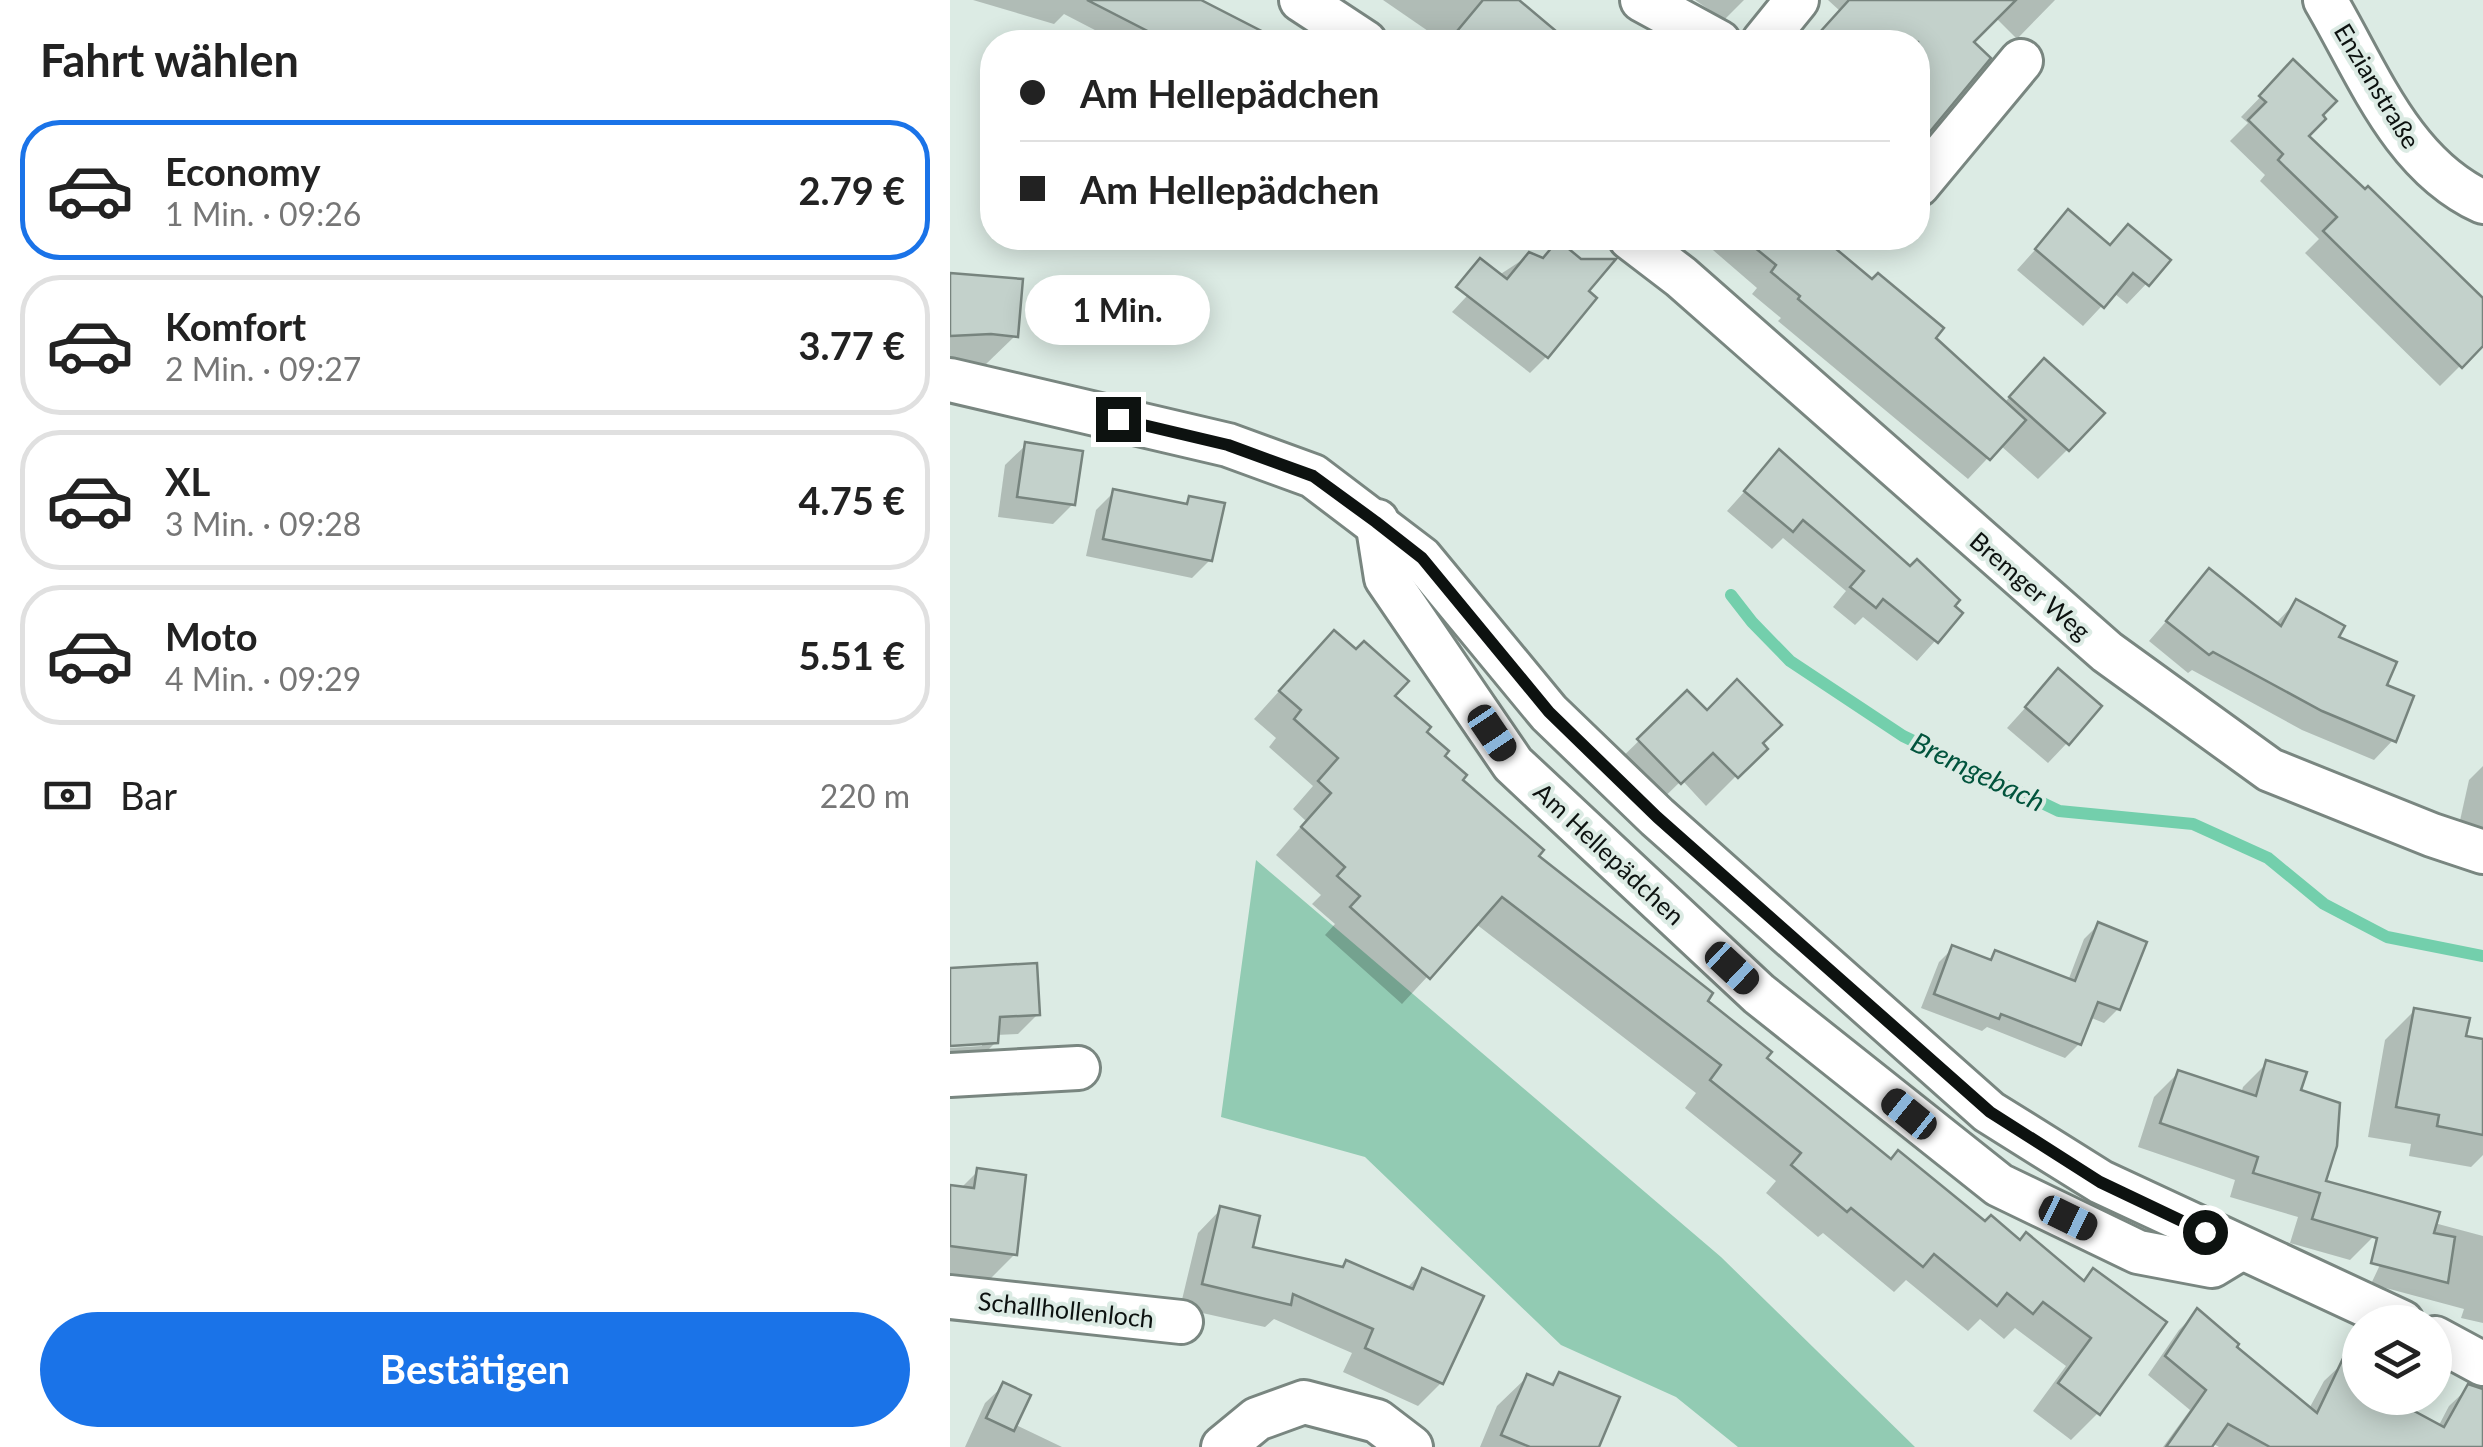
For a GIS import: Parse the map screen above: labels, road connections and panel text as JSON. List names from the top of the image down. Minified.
{"streets":{"street":["Enzianstraße","Bremger Weg","Am Hellepädchen","Schallhollenloch"]},"water":["Bremgebach"],"page":{"heading":"Fahrt wählen","banner":["Am Hellepädchen","Am Hellepädchen"],"list":[{"name":"Economy","note":"1 Min. · 09:26","value":"2.79 €"},{"name":"Komfort","note":"2 Min. · 09:27","value":"3.77 €"},{"name":"XL","note":"3 Min. · 09:28","value":"4.75 €"},{"name":"Moto","note":"4 Min. · 09:29","value":"5.51 €"}],"bubble":"1 Min.","pay":["Bar","220 m"],"buttons":"Bestätigen"}}
